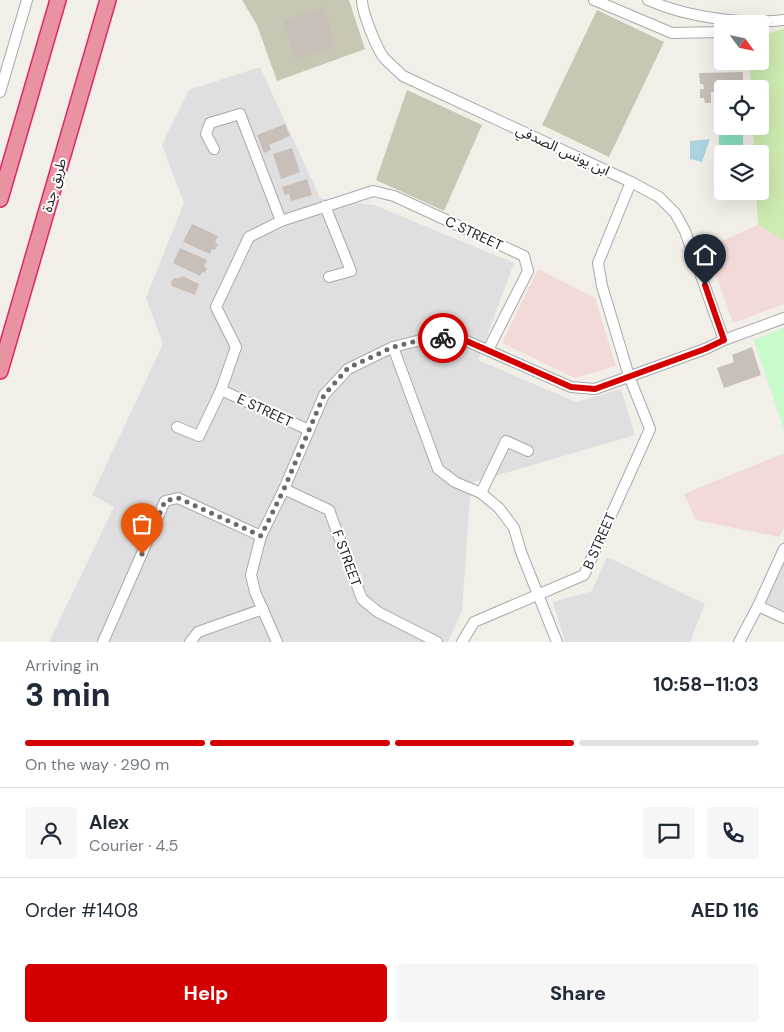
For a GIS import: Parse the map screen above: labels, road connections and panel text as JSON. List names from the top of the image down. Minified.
{"streets":{"highway":["طريق جدة"],"street":["ابن يونس الصدفي","C STREET","E STREET","B STREET","F STREET"]},"crossings":[["ابن يونس الصدفي","B STREET"],["C STREET","E STREET"]],"north":"bottom right","page":{"heading":["3 min","Arriving in","10:58–11:03"],"panel":["Alex","Courier · 4.5","Order #1408","AED 116"],"bar":"On the way · 290 m","buttons":["Help","Share"]}}
